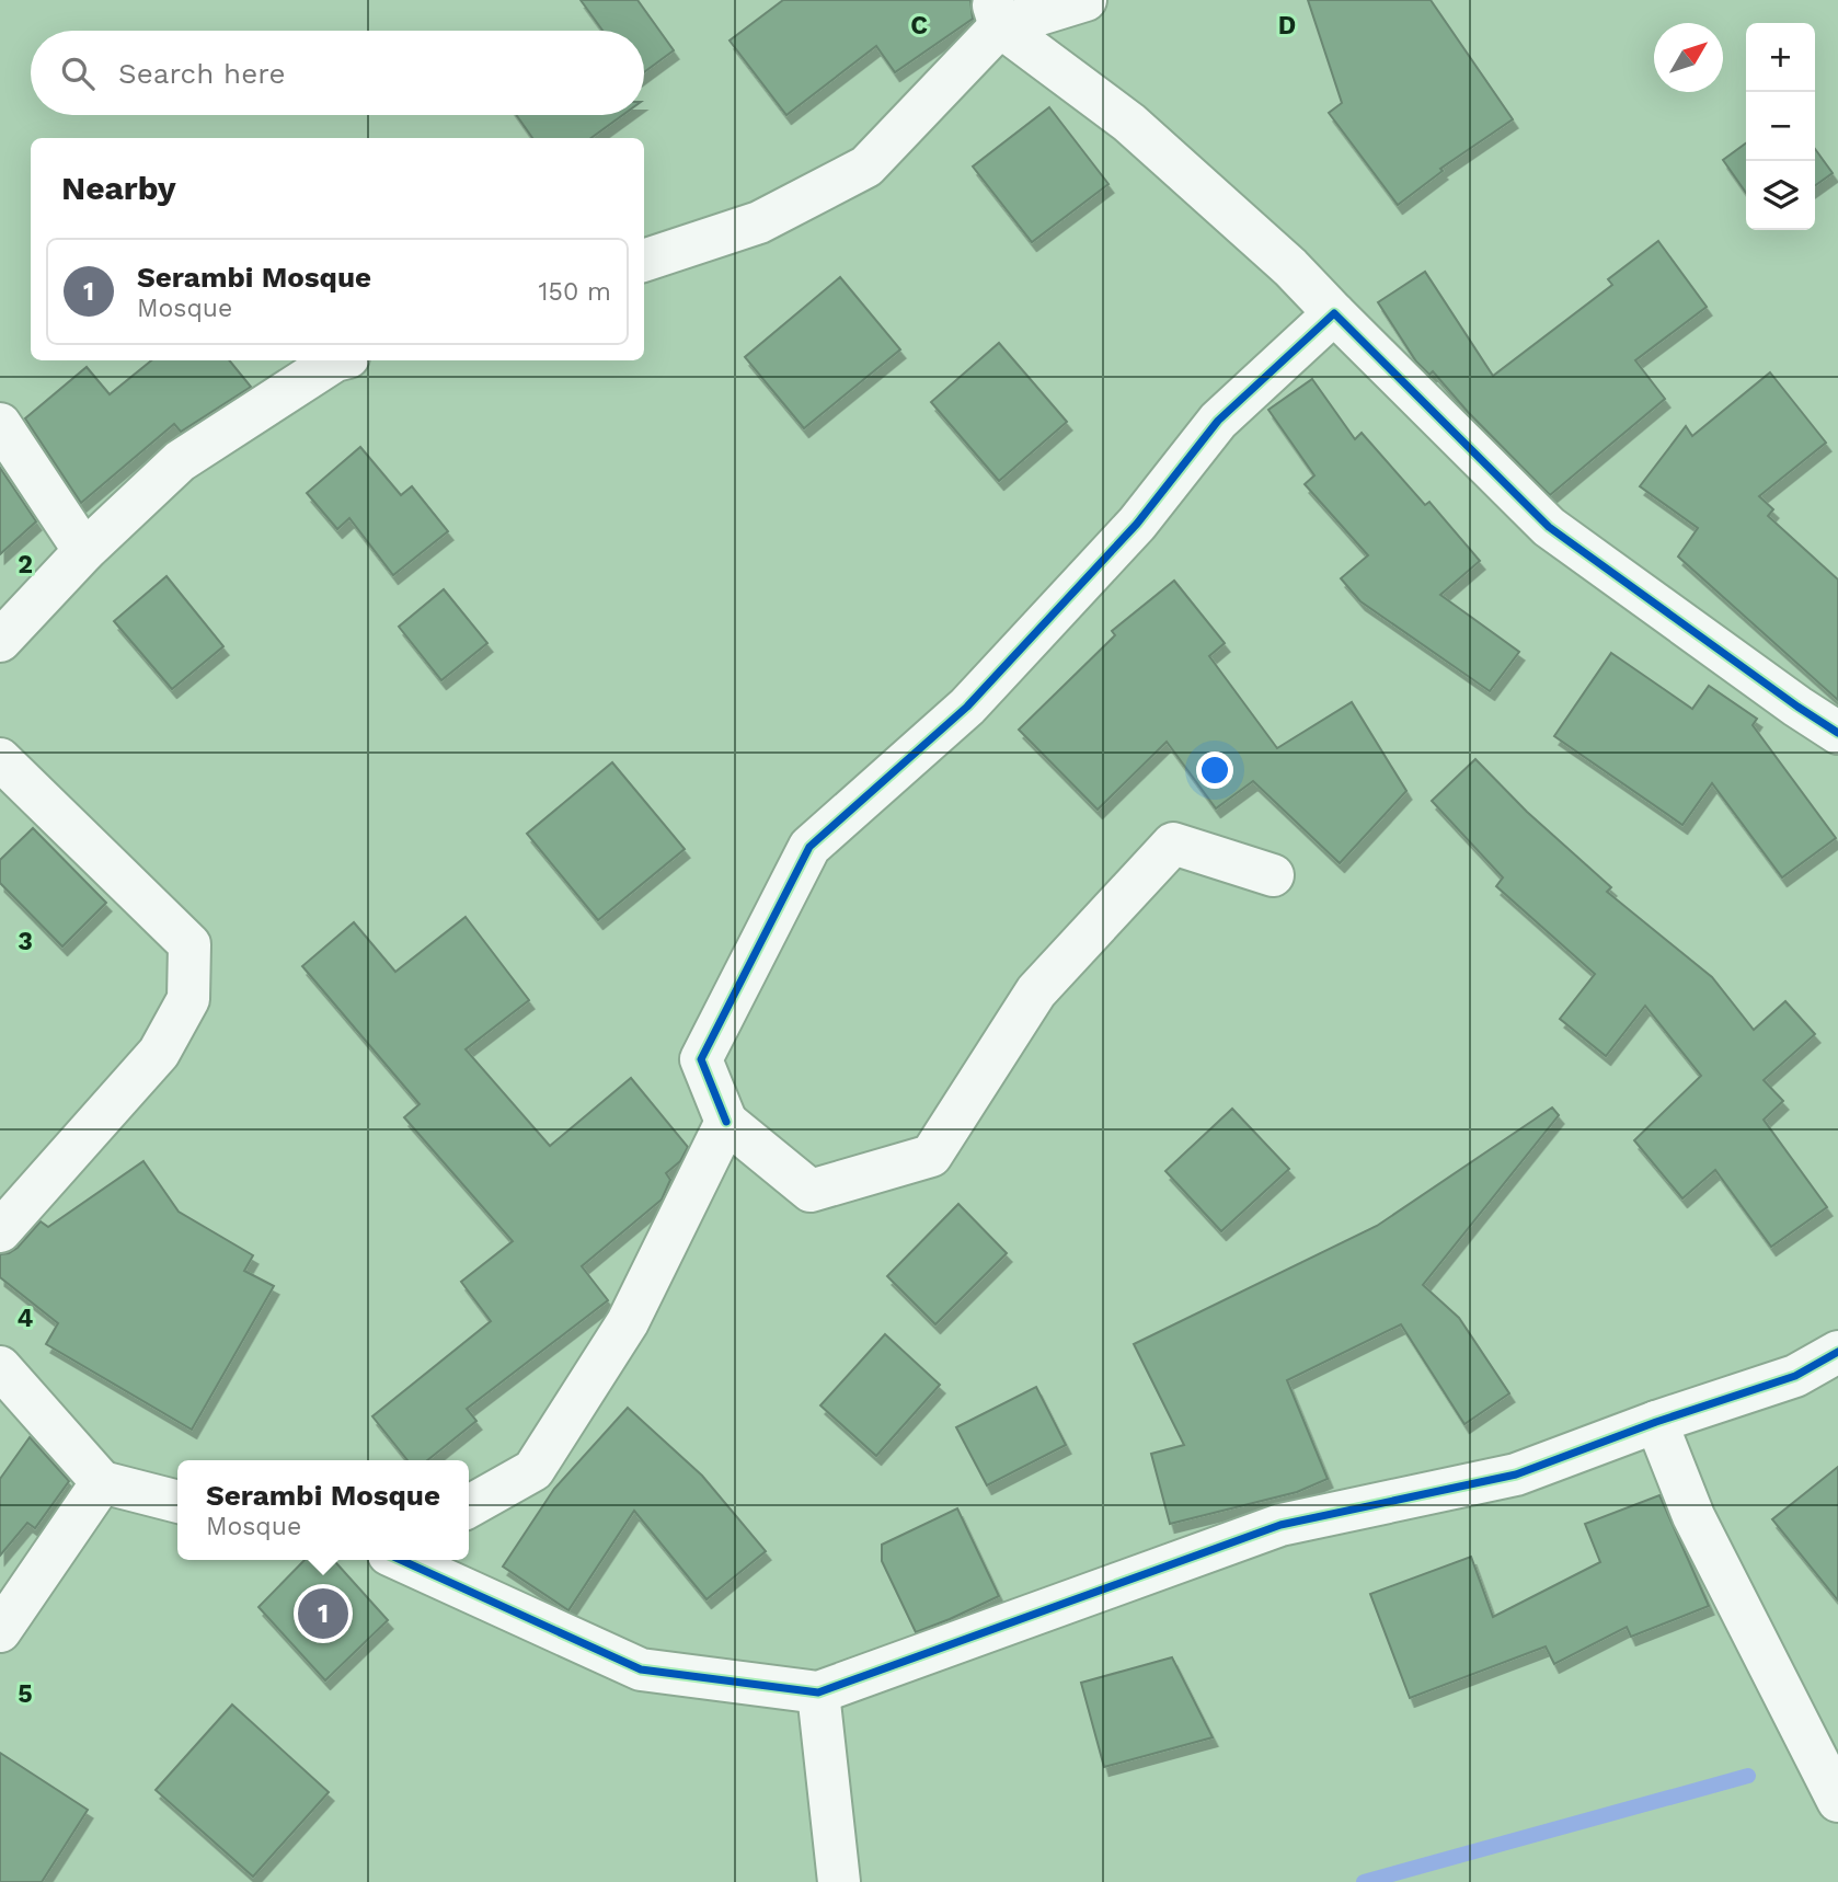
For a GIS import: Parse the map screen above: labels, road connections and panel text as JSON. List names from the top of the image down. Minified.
{"north":"top right","page":{"map_buttons":["+","−"],"search":"Search here","heading":"Nearby","list":[{"mark":"1","name":"Serambi Mosque","note":"Mosque","value":"150 m"}],"popup":["Serambi Mosque","Mosque"],"pins":"1"},"grid":{"columns":["C","D"],"rows":["2","3","4","5"]}}
